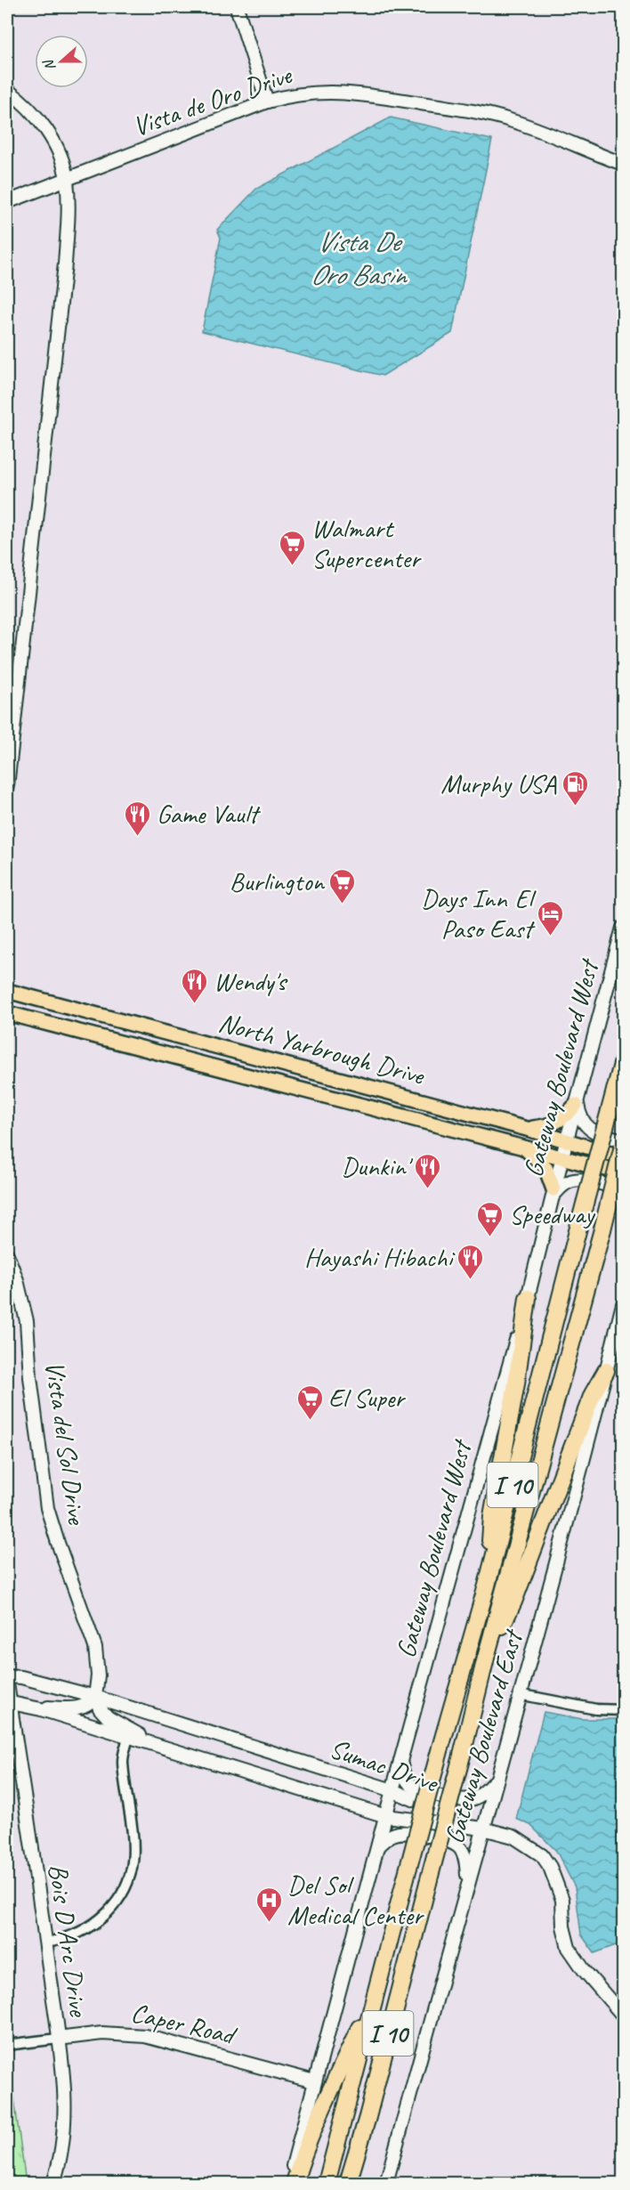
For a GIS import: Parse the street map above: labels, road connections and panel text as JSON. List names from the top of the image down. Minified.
{"streets":{"highway":["I 10"],"main road":["Vista de Oro Drive","North Yarbrough Drive","Gateway Boulevard West","Vista del Sol Drive","Gateway Boulevard East","Sumac Drive","Bois D Arc Drive","Caper Road"]},"crossings":[["North Yarbrough Drive","Gateway Boulevard West"],["Gateway Boulevard West","Sumac Drive"],["Gateway Boulevard West","Caper Road"],["Vista del Sol Drive","Sumac Drive"],["Gateway Boulevard East","Sumac Drive"],["Sumac Drive","Bois D Arc Drive"],["Bois D Arc Drive","Caper Road"]],"water":["Vista De Oro Basin"],"places":{"supermarket":["Walmart Supercenter","Burlington","Speedway","El Super"],"fuel station":["Murphy USA"],"restaurant":["Game Vault","Wendy's","Dunkin'","Hayashi Hibachi"],"hotel":["Days Inn El Paso East"],"hospital":["Del Sol Medical Center"]},"north":"left"}
